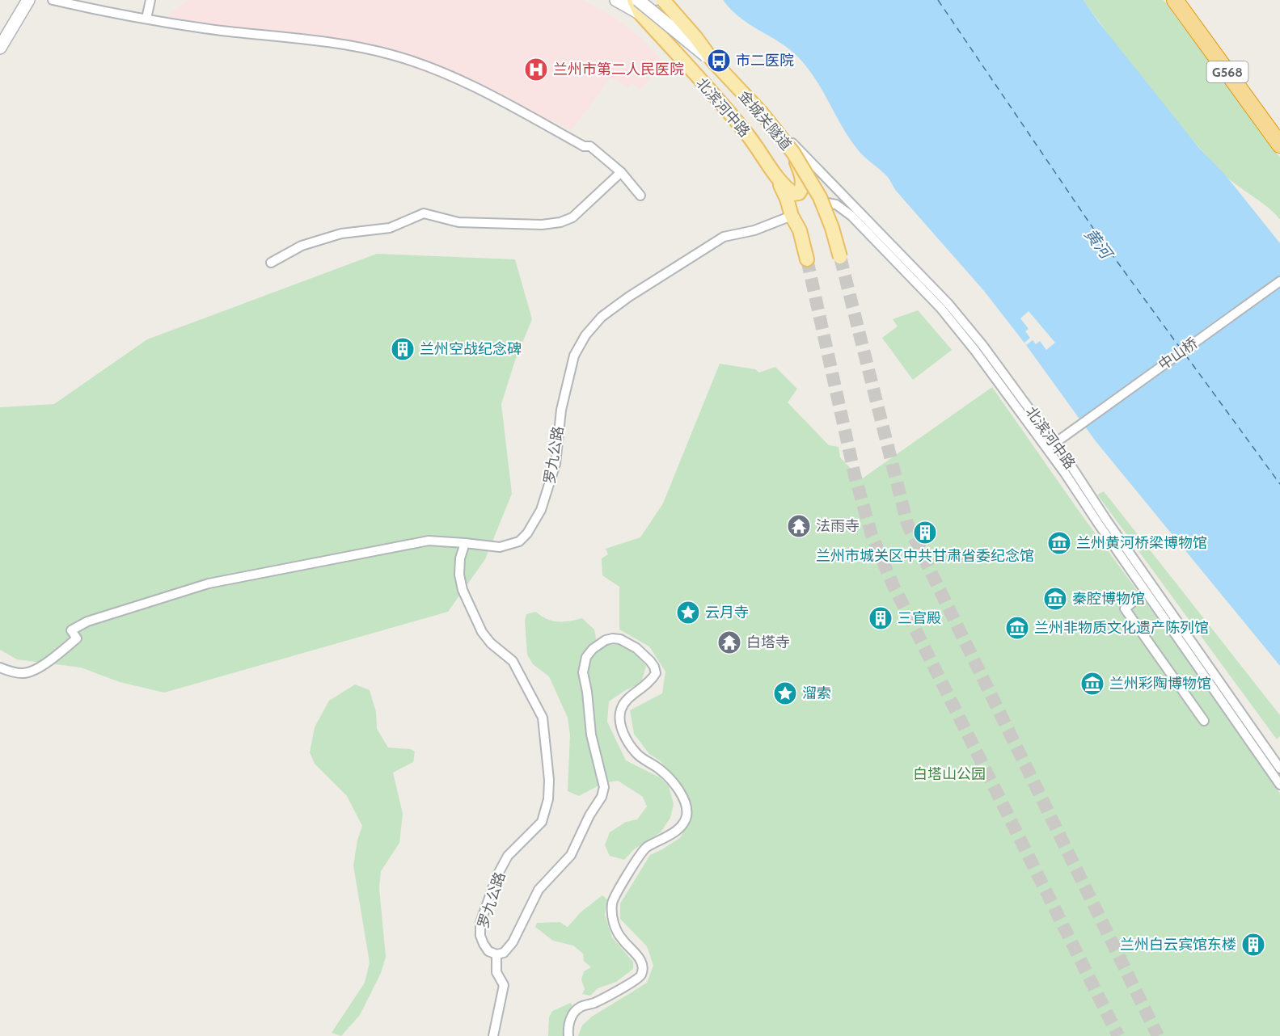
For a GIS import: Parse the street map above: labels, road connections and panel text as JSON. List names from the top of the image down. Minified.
{"streets":{"highway":["G568"],"main road":["北滨河中路","金城关隧道"],"street":["中山桥","罗九公路"]},"crossings":[["北滨河中路","金城关隧道"],["北滨河中路","中山桥"],["金城关隧道","罗九公路"]],"water":["黄河"],"parks":["白塔山公园"],"places":{"bus stop":["市二医院"],"hospital":["兰州市第二人民医院"],"building":["兰州空战纪念碑","兰州市城关区中共甘肃省委纪念馆","三官殿","兰州白云宾馆东楼"],"temple":["法雨寺","白塔寺"],"museum":["兰州黄河桥梁博物馆","秦腔博物馆","兰州非物质文化遗产陈列馆","兰州彩陶博物馆"],"place":["云月寺","溜索"]}}
